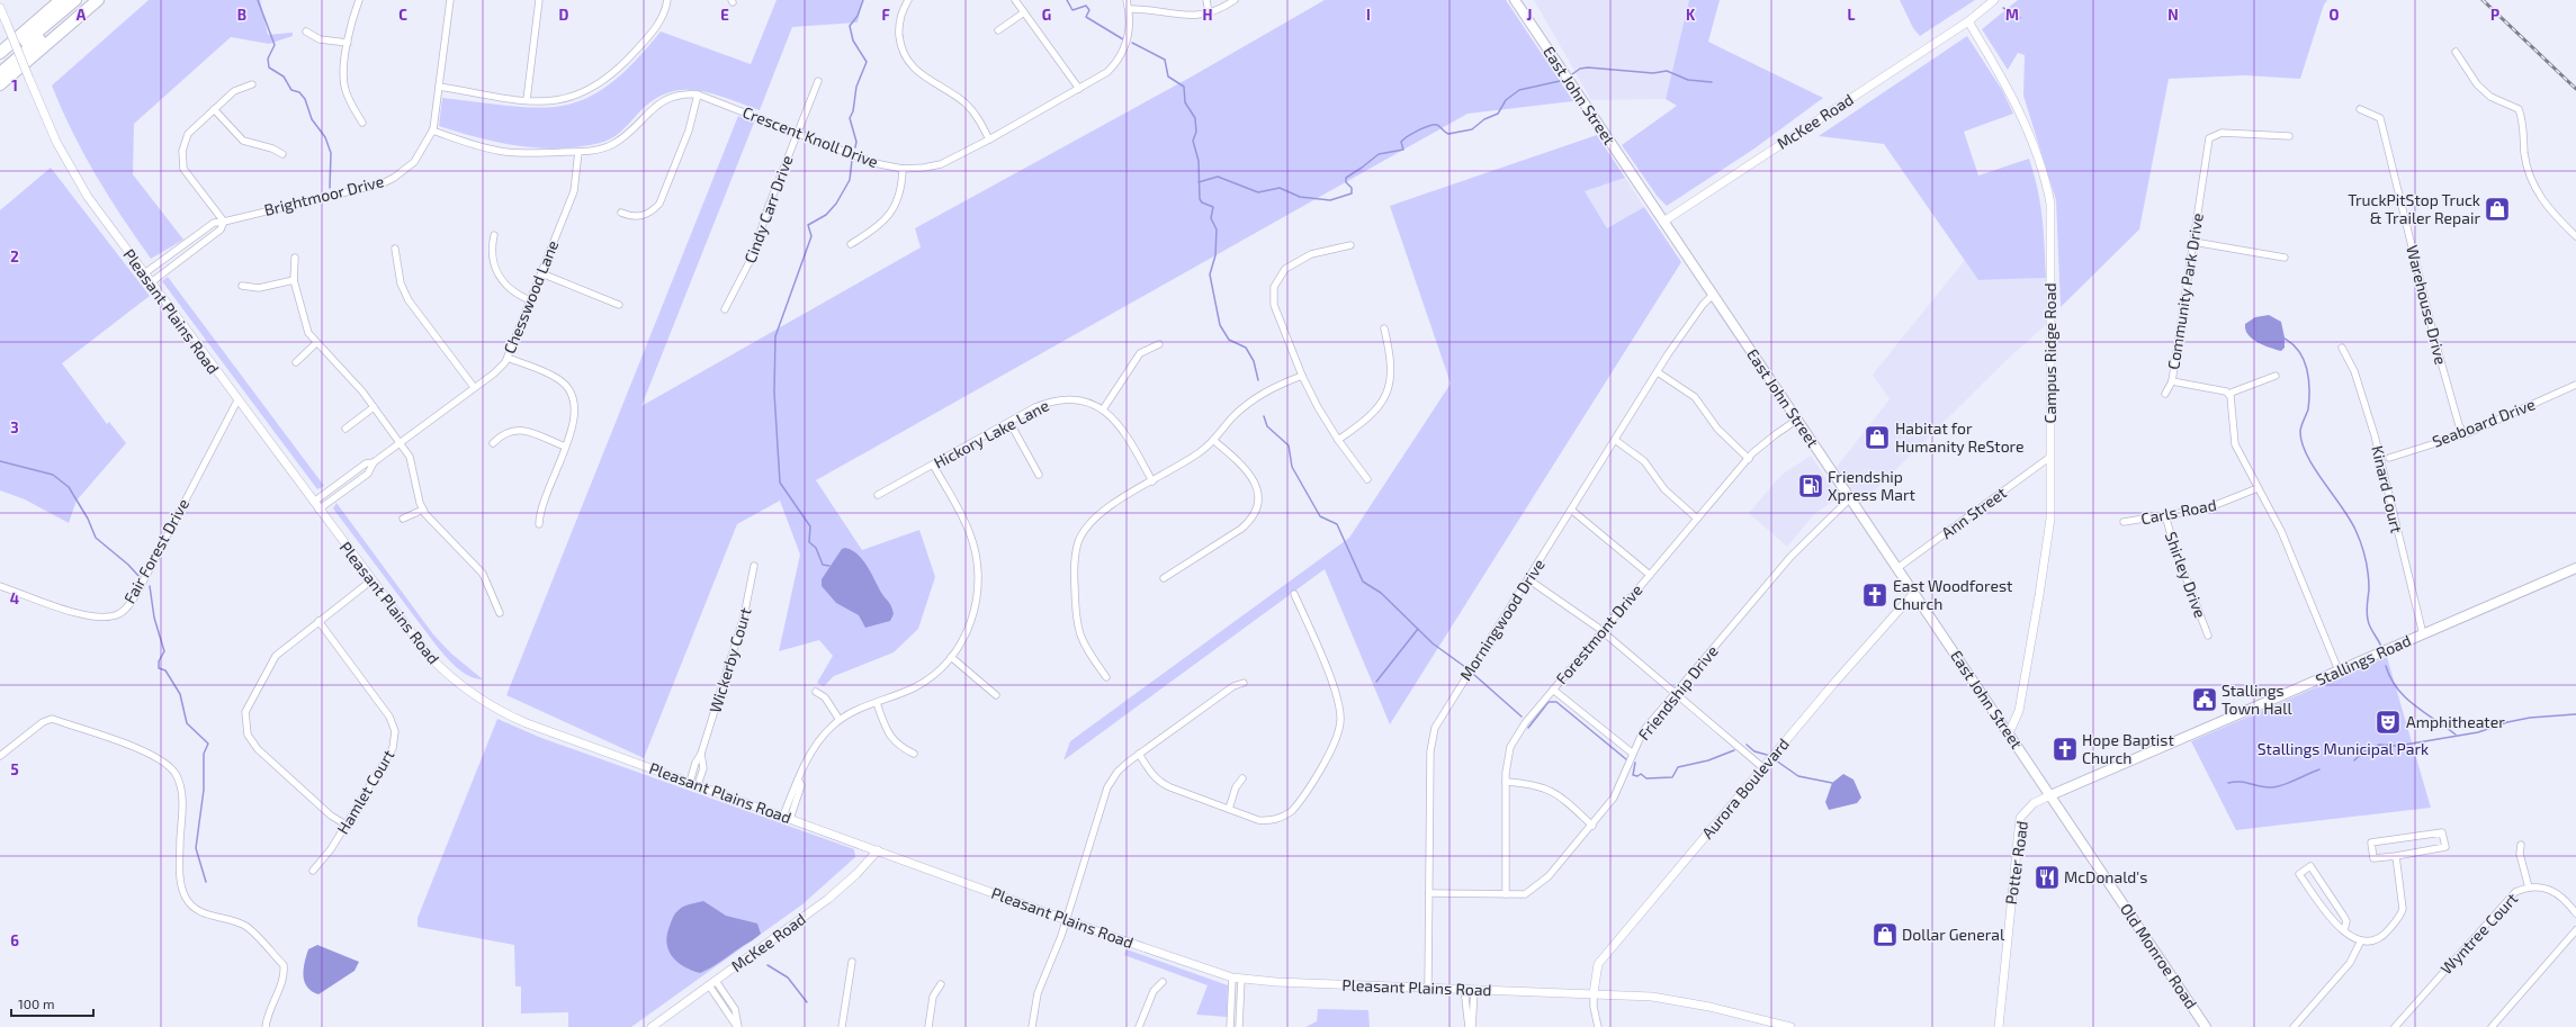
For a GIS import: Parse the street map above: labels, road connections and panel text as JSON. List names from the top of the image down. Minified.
{"streets":{"main road":["East John Street","Stallings Road","Old Monroe Road"],"street":["McKee Road","Crescent Knoll Drive","Brightmoor Drive","Cindy Carr Drive","Community Park Drive","Chesswood Lane","Warehouse Drive","Pleasant Plains Road","Campus Ridge Road","Seaboard Drive","Hickory Lake Lane","Kinard Court","Carls Road","Ann Street","Fair Forest Drive","Shirley Drive","Morningwood Drive","Forestmont Drive","Wickerby Court","Friendship Drive","Aurora Boulevard","Hamlet Court","Potter Road","Wyntree Court"]},"crossings":[["East John Street","McKee Road"],["East John Street","Campus Ridge Road"],["East John Street","Ann Street"],["East John Street","Morningwood Drive"],["East John Street","Forestmont Drive"],["East John Street","Stallings Road"],["East John Street","Friendship Drive"],["East John Street","Aurora Boulevard"],["East John Street","Potter Road"],["East John Street","Old Monroe Road"],["McKee Road","Pleasant Plains Road"],["McKee Road","Campus Ridge Road"],["Crescent Knoll Drive","Brightmoor Drive"],["Crescent Knoll Drive","Cindy Carr Drive"],["Crescent Knoll Drive","Chesswood Lane"],["Brightmoor Drive","Pleasant Plains Road"],["Chesswood Lane","Pleasant Plains Road"],["Warehouse Drive","Seaboard Drive"],["Pleasant Plains Road","Fair Forest Drive"],["Pleasant Plains Road","Morningwood Drive"],["Pleasant Plains Road","Wickerby Court"],["Pleasant Plains Road","Aurora Boulevard"],["Campus Ridge Road","Ann Street"],["Kinard Court","Stallings Road"],["Carls Road","Shirley Drive"],["Morningwood Drive","Friendship Drive"],["Forestmont Drive","Friendship Drive"],["Stallings Road","Potter Road"],["Stallings Road","Old Monroe Road"],["Potter Road","Old Monroe Road"]],"parks":["Stallings Municipal Park"],"places":{"shop":["TruckPitStop Truck & Trailer Repair","Habitat for Humanity ReStore","Dollar General"],"fuel station":["Friendship Xpress Mart"],"church":["East Woodforest Church","Hope Baptist Church"],"public building":["Stallings Town Hall"],"theatre":["Amphitheater"],"restaurant":["McDonald's"]},"scale_bar":"100 m","grid":{"columns":["A","B","C","D","E","F","G","H","I","J","K","L","M","N","O","P"],"rows":["1","2","3","4","5","6"]}}
